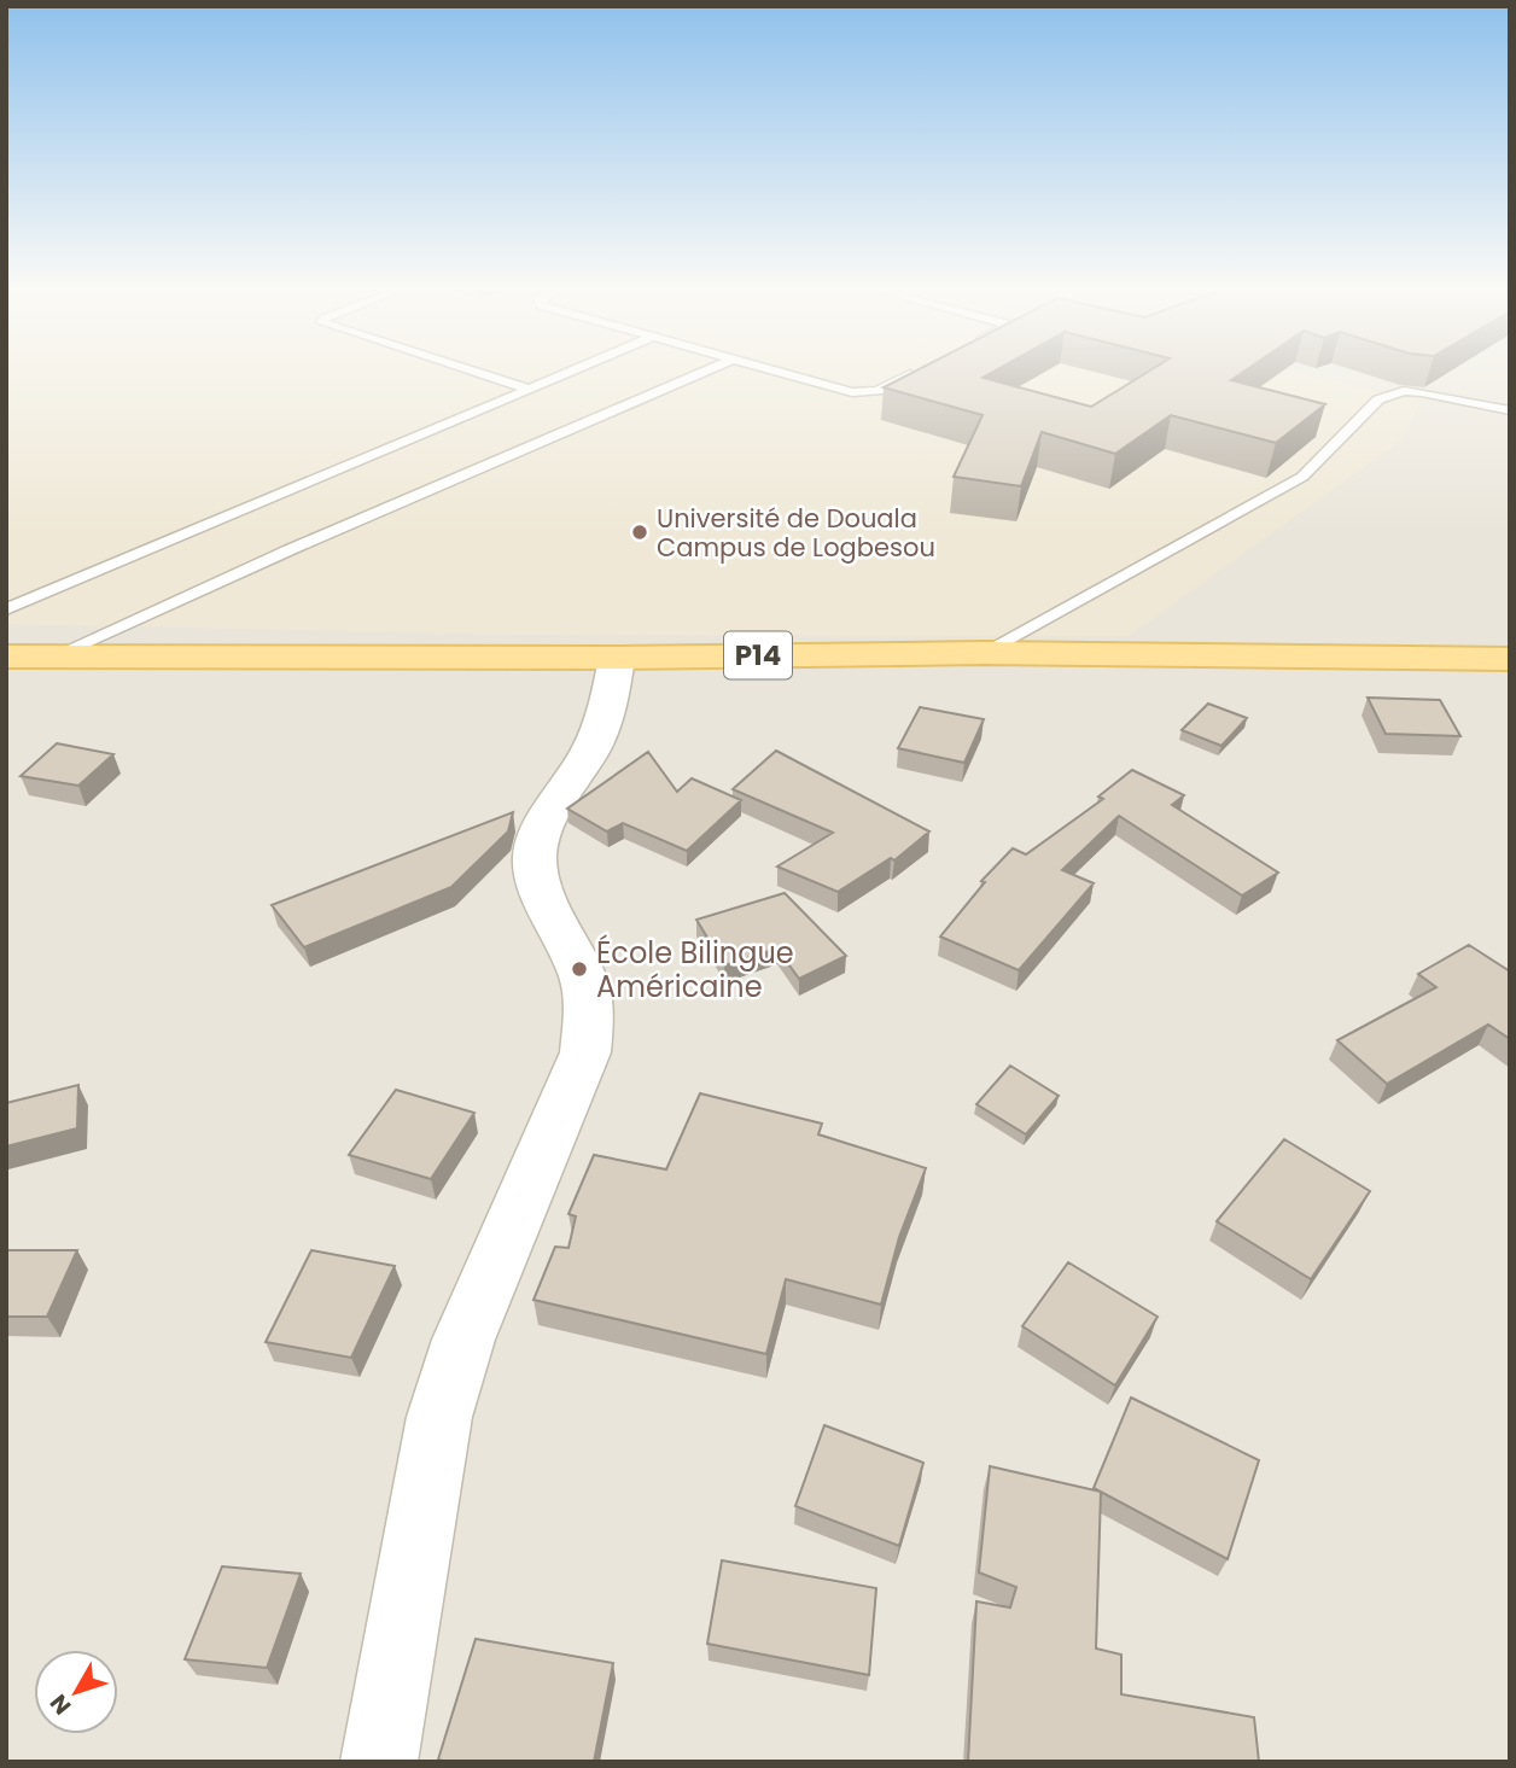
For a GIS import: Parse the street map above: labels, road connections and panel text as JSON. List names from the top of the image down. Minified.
{"streets":{"main road":["P14"]},"places":["Université de Douala Campus de Logbesou","École Bilingue Américaine"],"north":"bottom left"}
